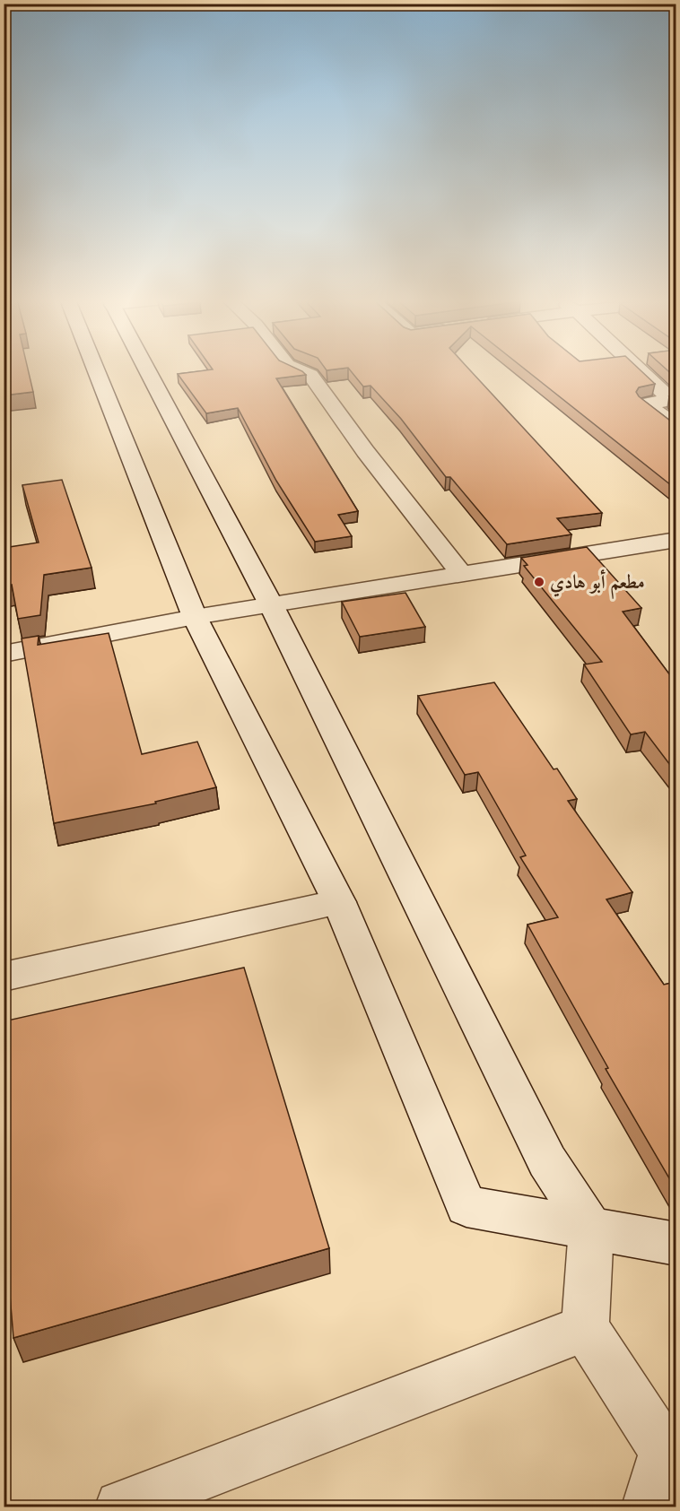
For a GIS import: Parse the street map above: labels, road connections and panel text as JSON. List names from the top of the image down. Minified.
{"places":["مطعم أبو هادي"]}
